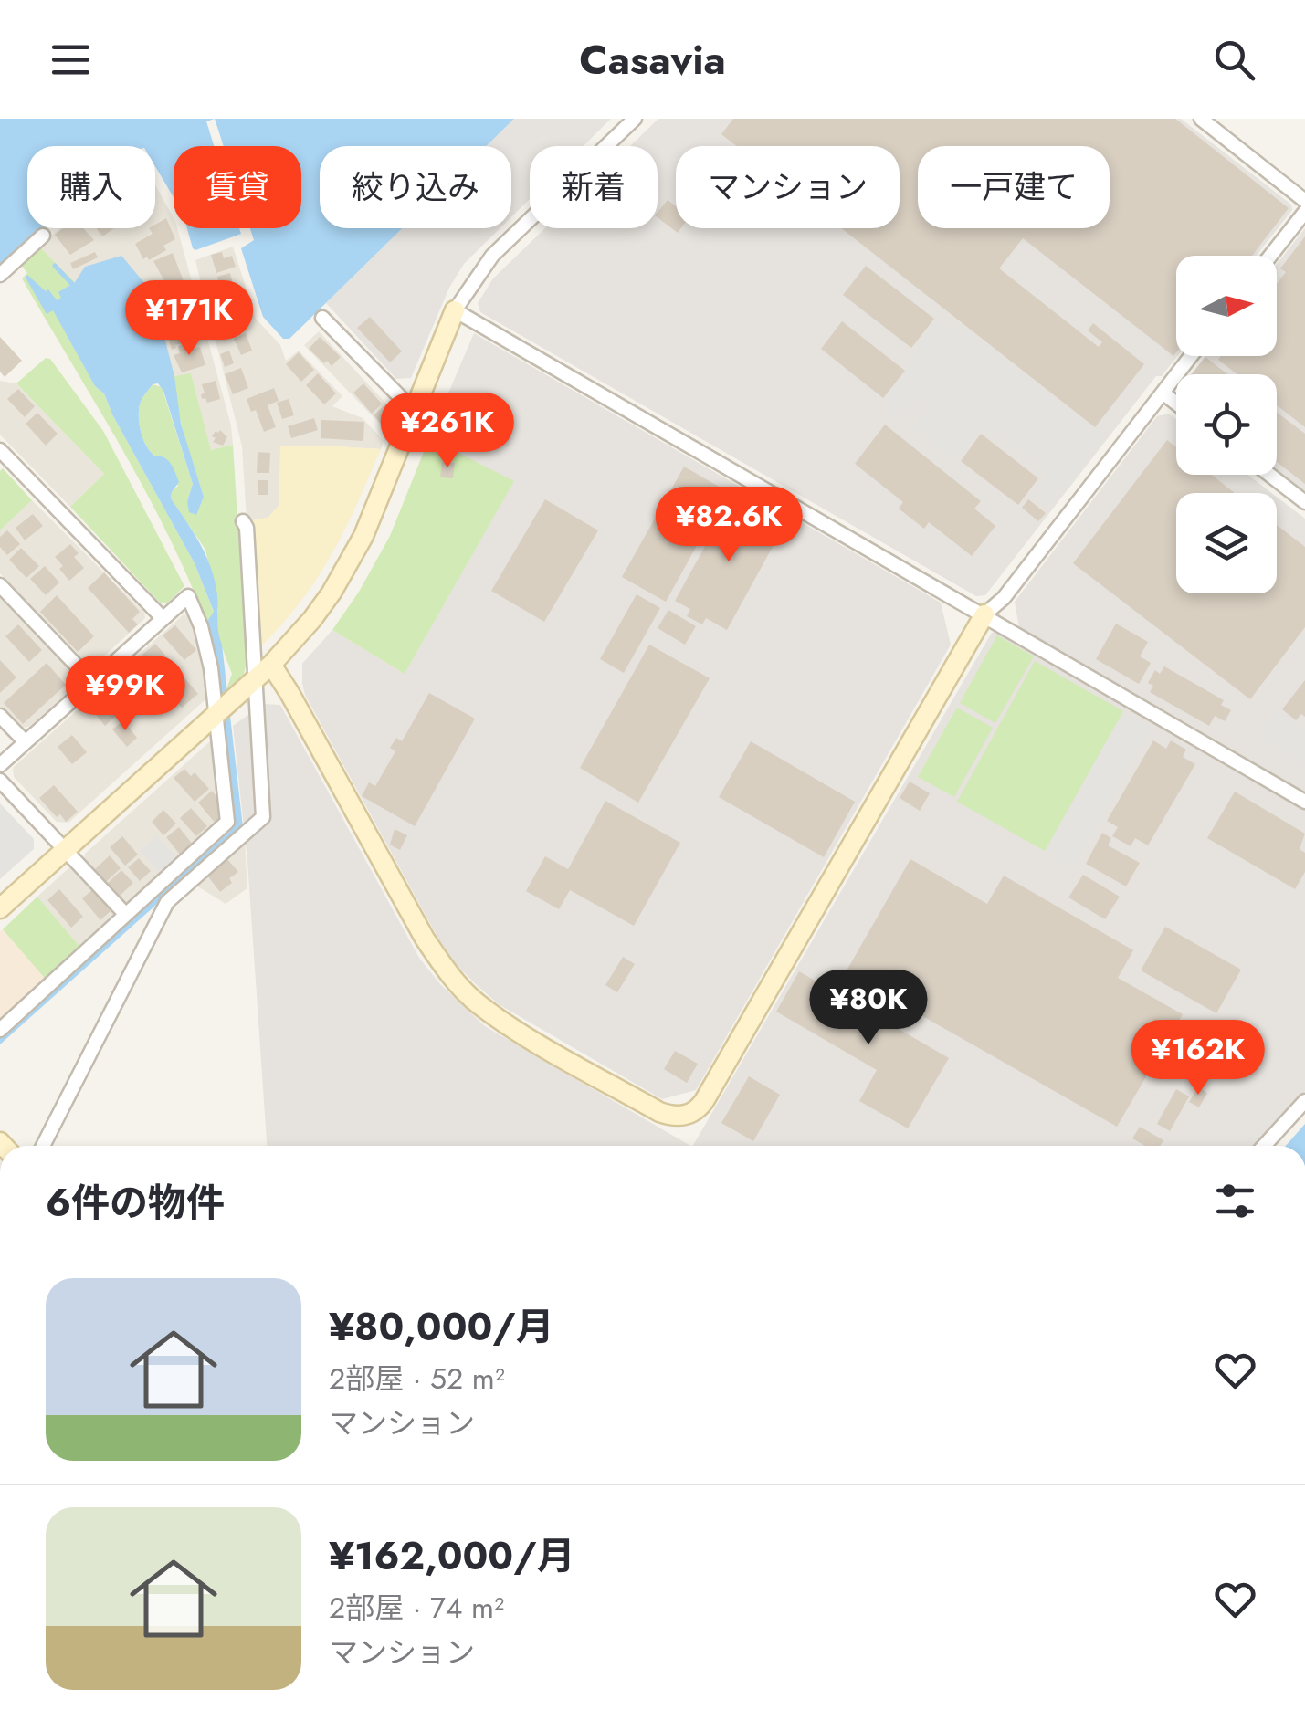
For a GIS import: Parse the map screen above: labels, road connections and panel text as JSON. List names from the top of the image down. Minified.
{"north":"right","page":{"header":"Casavia","chip":["購入","賃貸","絞り込み","新着","マンション","一戸建て"],"price":["¥171K","¥261K","¥82.6K","¥99K","¥80K","¥162K"],"heading":"6件の物件","list":[{"name":"¥80,000/月","note":"2部屋 · 52 m² · マンション"},{"name":"¥162,000/月","note":"2部屋 · 74 m² · マンション"}]}}
